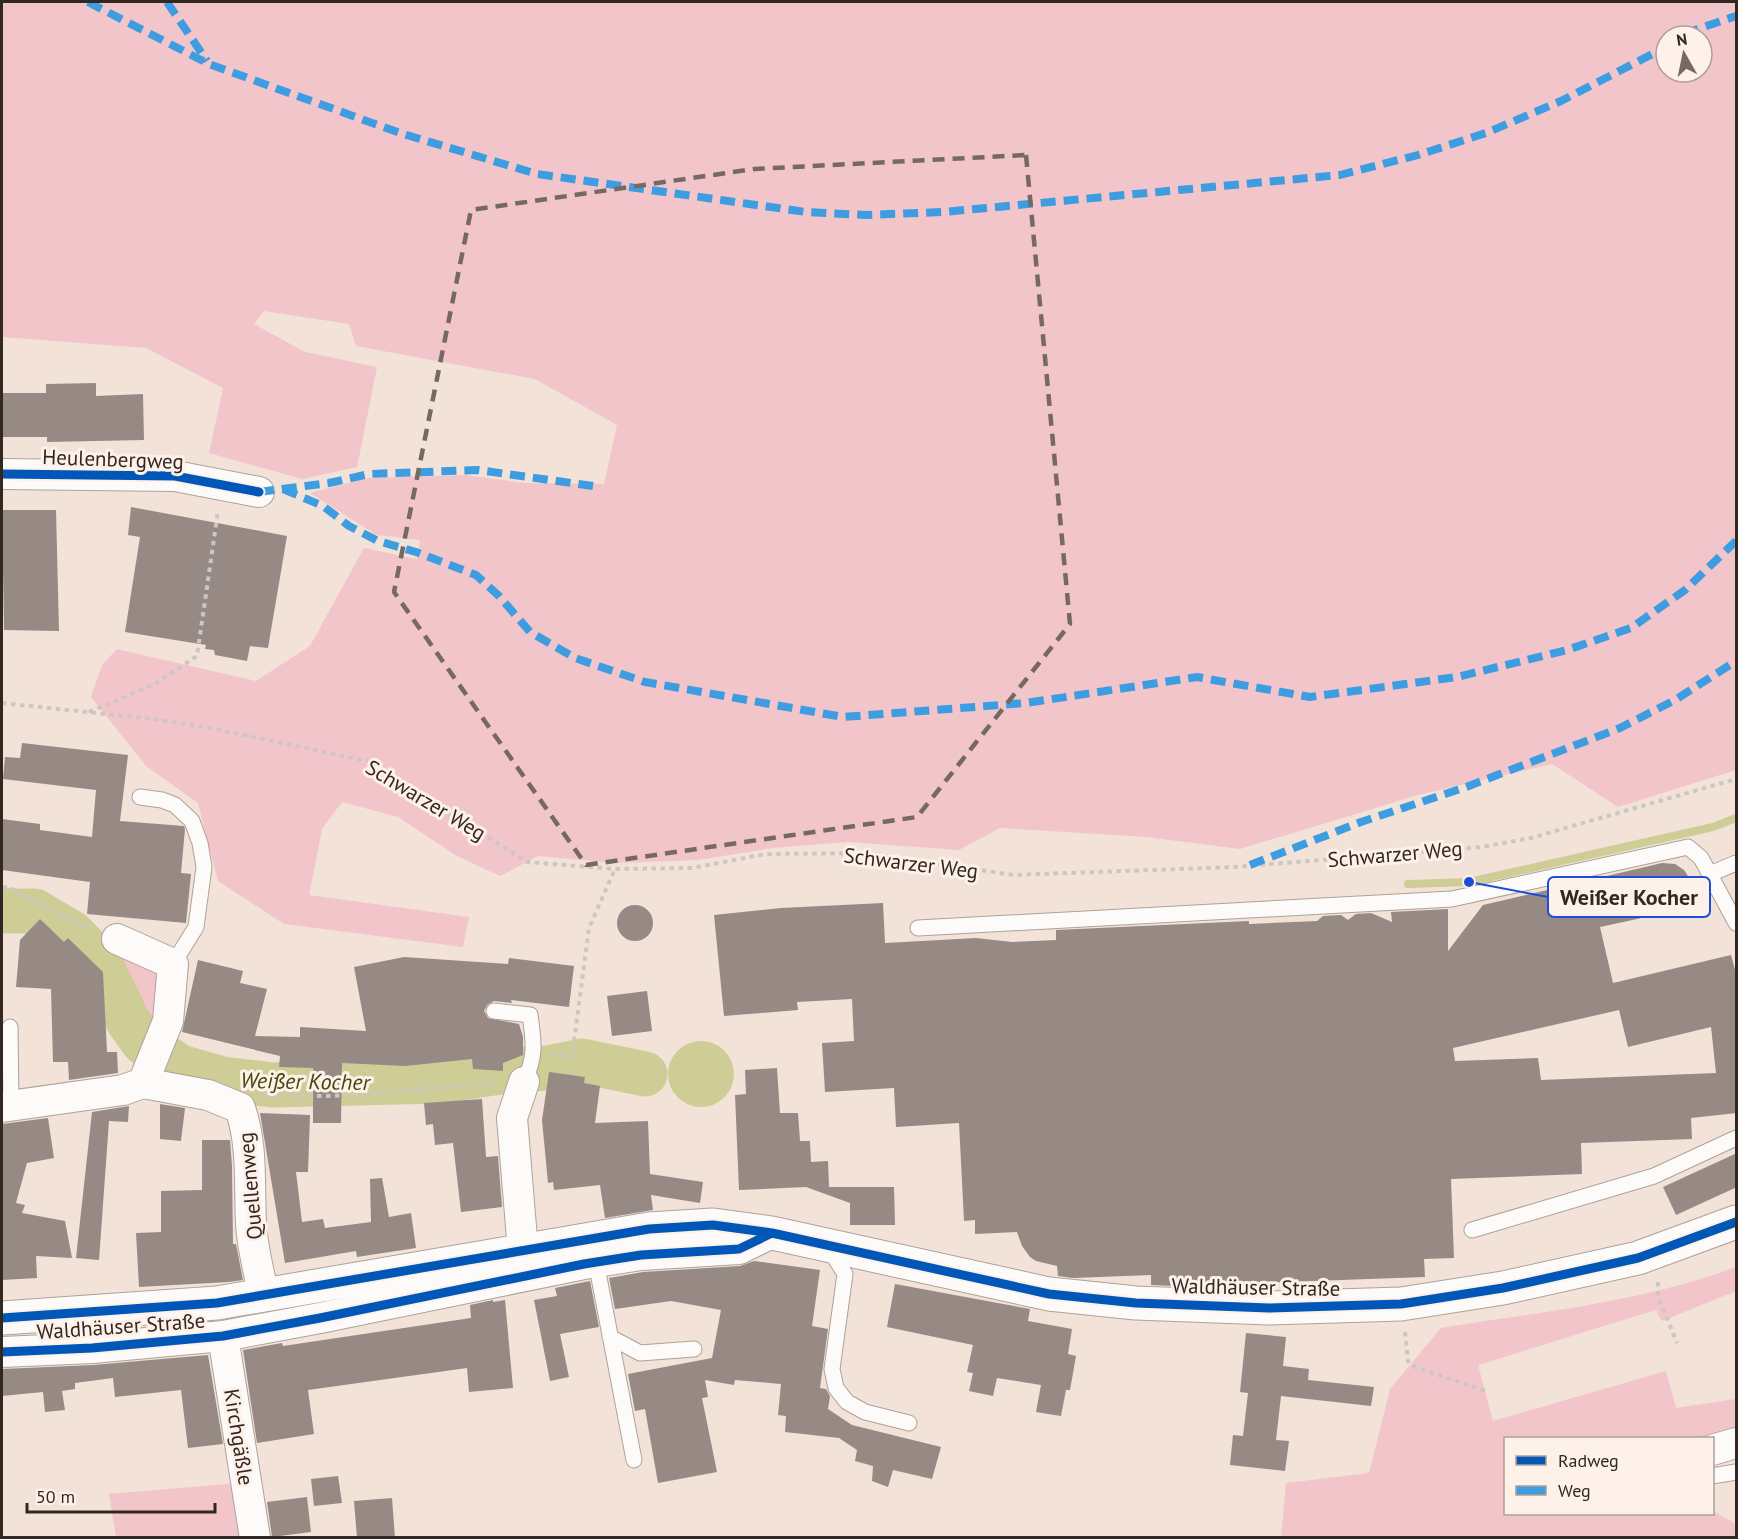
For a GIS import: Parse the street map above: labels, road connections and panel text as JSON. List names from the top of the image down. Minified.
{"streets":{"street":["Heulenbergweg","Quellenweg","Waldhäuser Straße","Kirchgäßle"],"path":["Schwarzer Weg"]},"crossings":[["Quellenweg","Waldhäuser Straße"],["Waldhäuser Straße","Kirchgäßle"]],"water":["Weißer Kocher"],"places":["Weißer Kocher"],"legend":["Radweg","Weg"],"scale_bar":"50 m","north":"top"}
